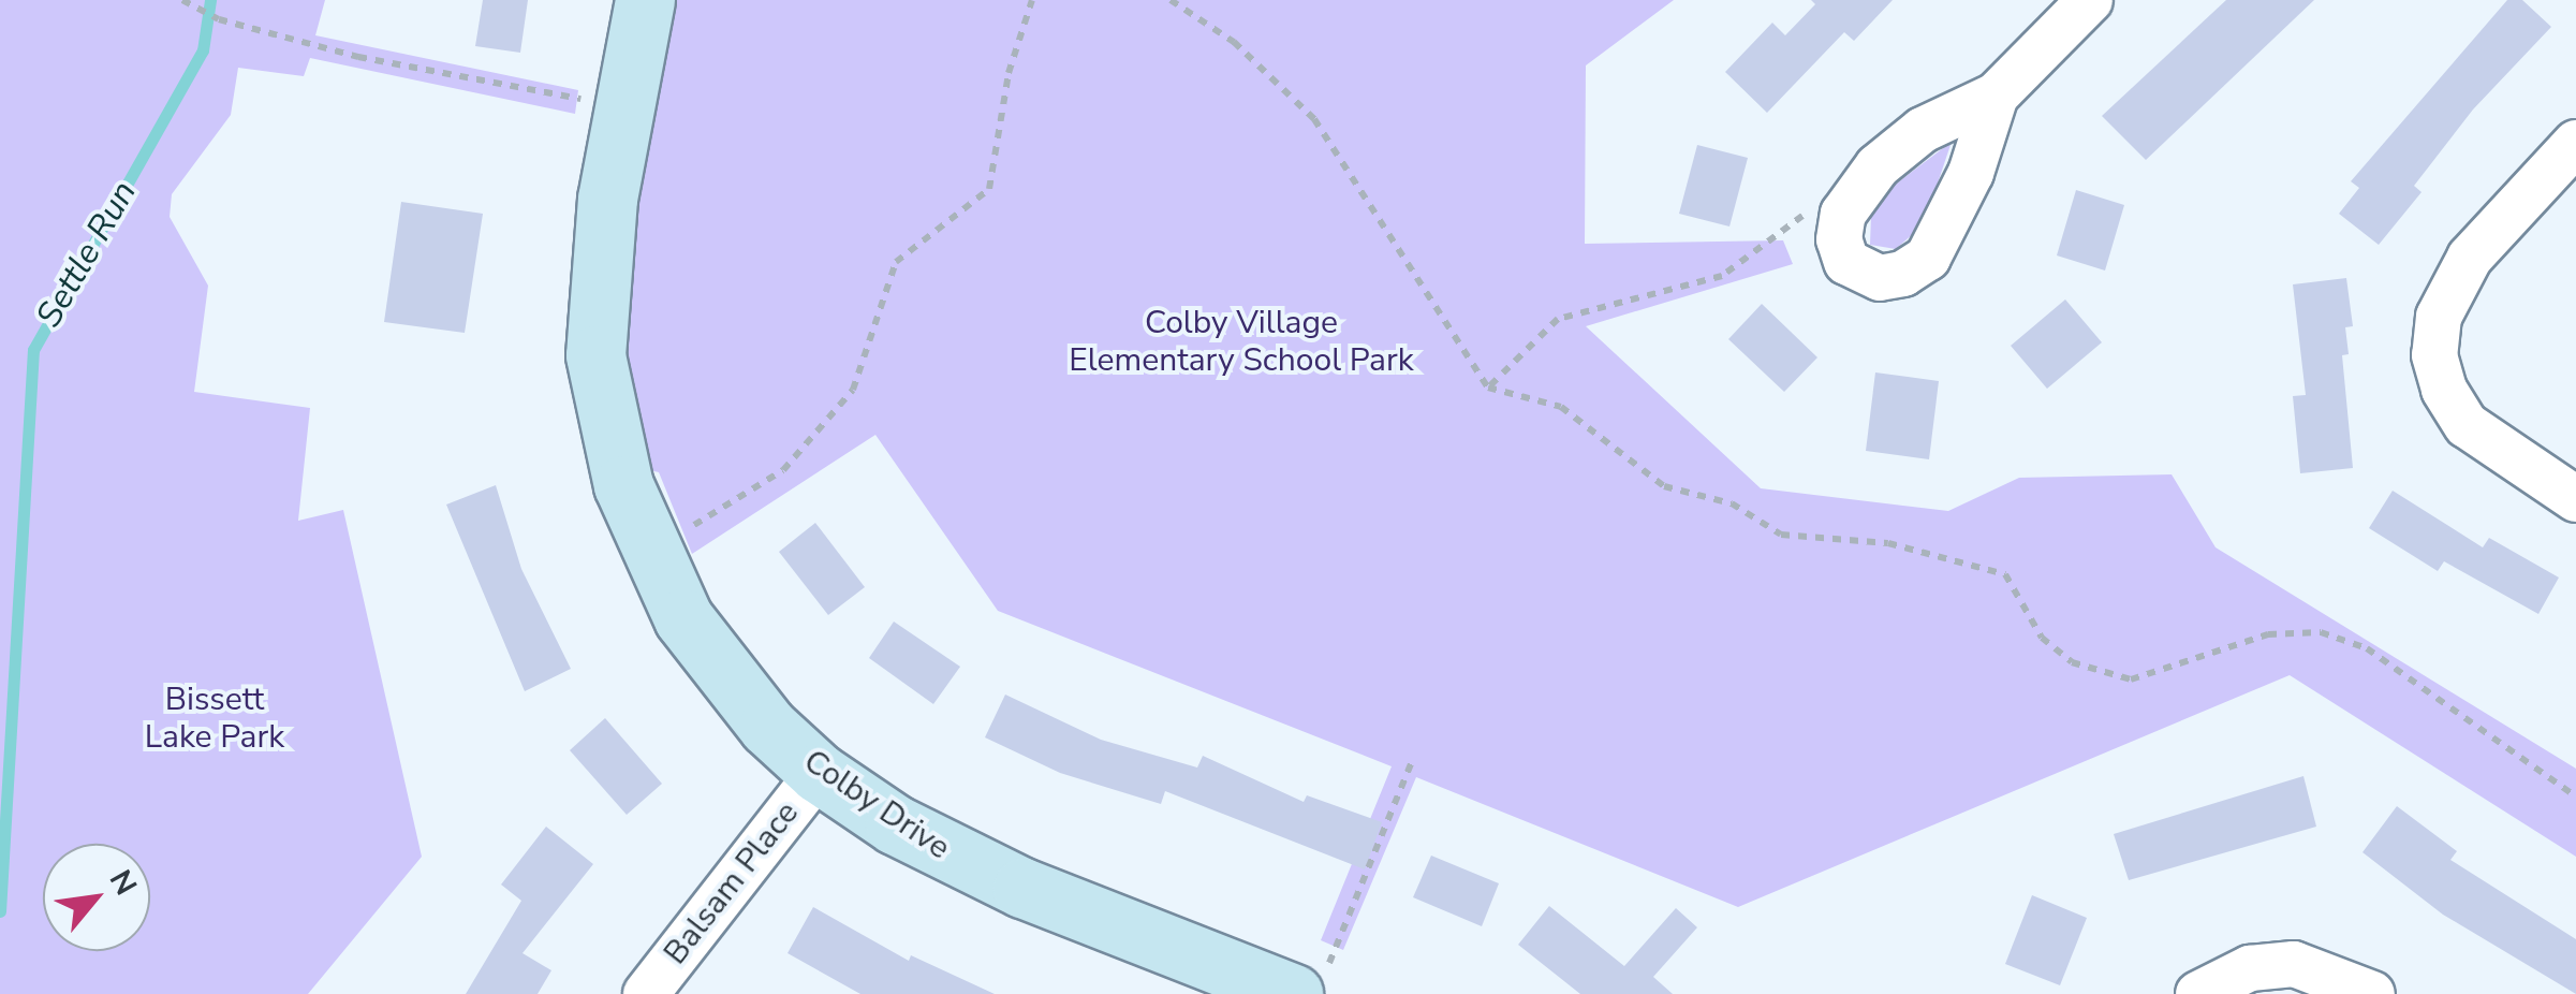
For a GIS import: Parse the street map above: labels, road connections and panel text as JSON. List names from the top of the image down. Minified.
{"streets":{"street":["Colby Drive","Balsam Place"]},"crossings":[["Colby Drive","Balsam Place"]],"water":["Settle Run"],"parks":["Colby Village Elementary School Park","Bissett Lake Park"],"north":"top right"}
